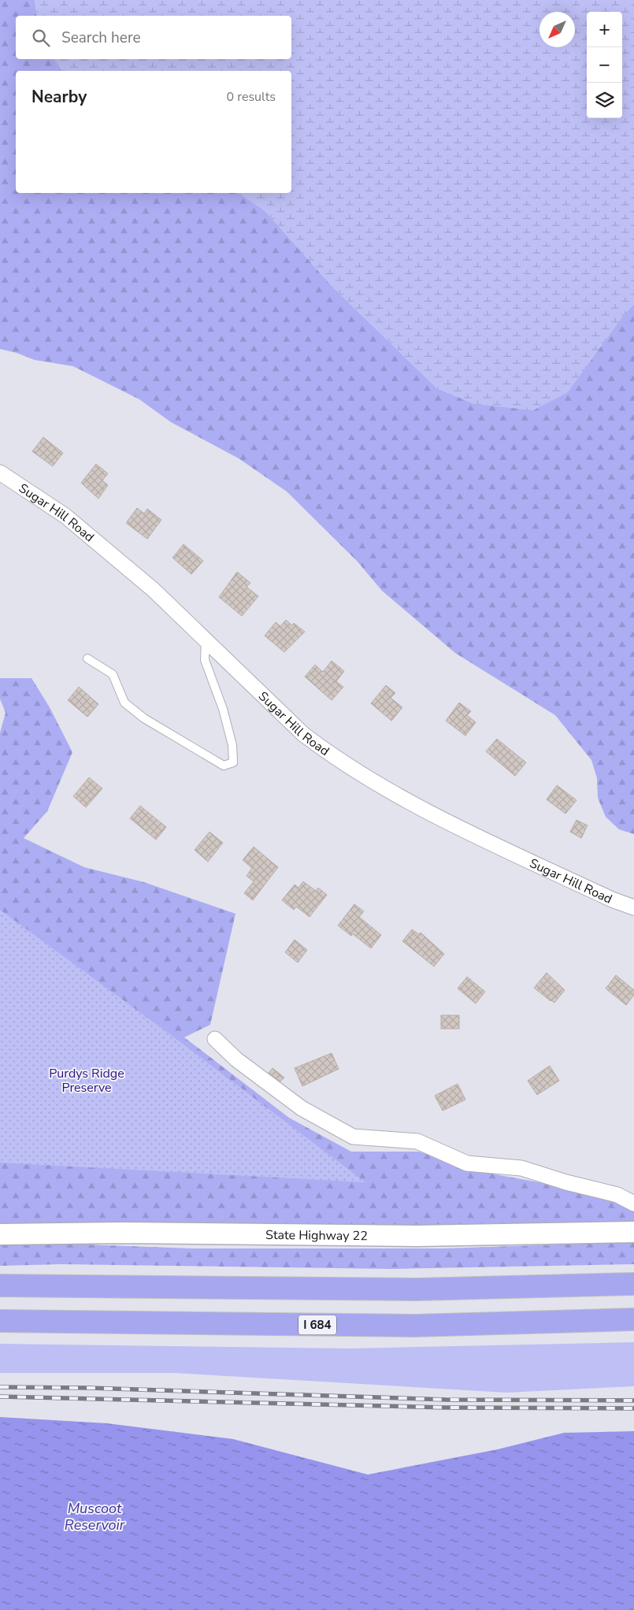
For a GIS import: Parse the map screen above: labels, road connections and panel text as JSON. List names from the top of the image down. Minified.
{"streets":{"highway":["I 684"],"main road":["State Highway 22"],"street":["Sugar Hill Road"]},"water":["Muscoot Reservoir"],"parks":["Purdys Ridge Preserve"],"north":"bottom left","page":{"map_buttons":["+","−"],"search":"Search here","heading":["Nearby","0 results"]}}
